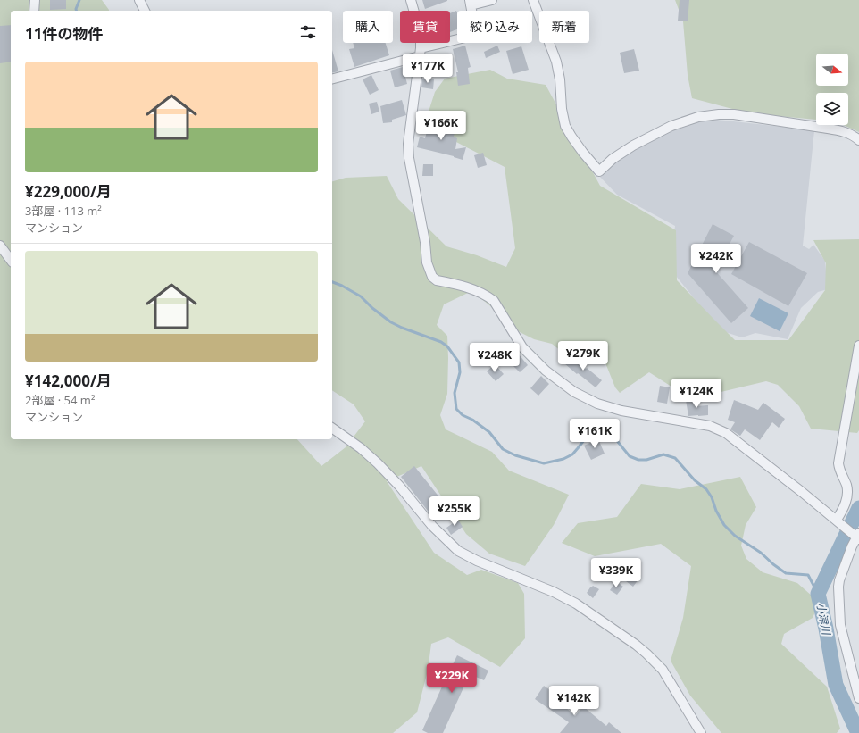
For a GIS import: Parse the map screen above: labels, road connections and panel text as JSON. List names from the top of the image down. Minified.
{"water":["小津川"],"north":"right","page":{"chip":["購入","賃貸","絞り込み","新着"],"heading":"11件の物件","price":["¥177K","¥166K","¥242K","¥279K","¥248K","¥124K","¥161K","¥255K","¥339K","¥229K","¥142K"],"list":[{"name":"¥229,000/月","note":"3部屋 · 113 m² · マンション"},{"name":"¥142,000/月","note":"2部屋 · 54 m² · マンション"}]}}
